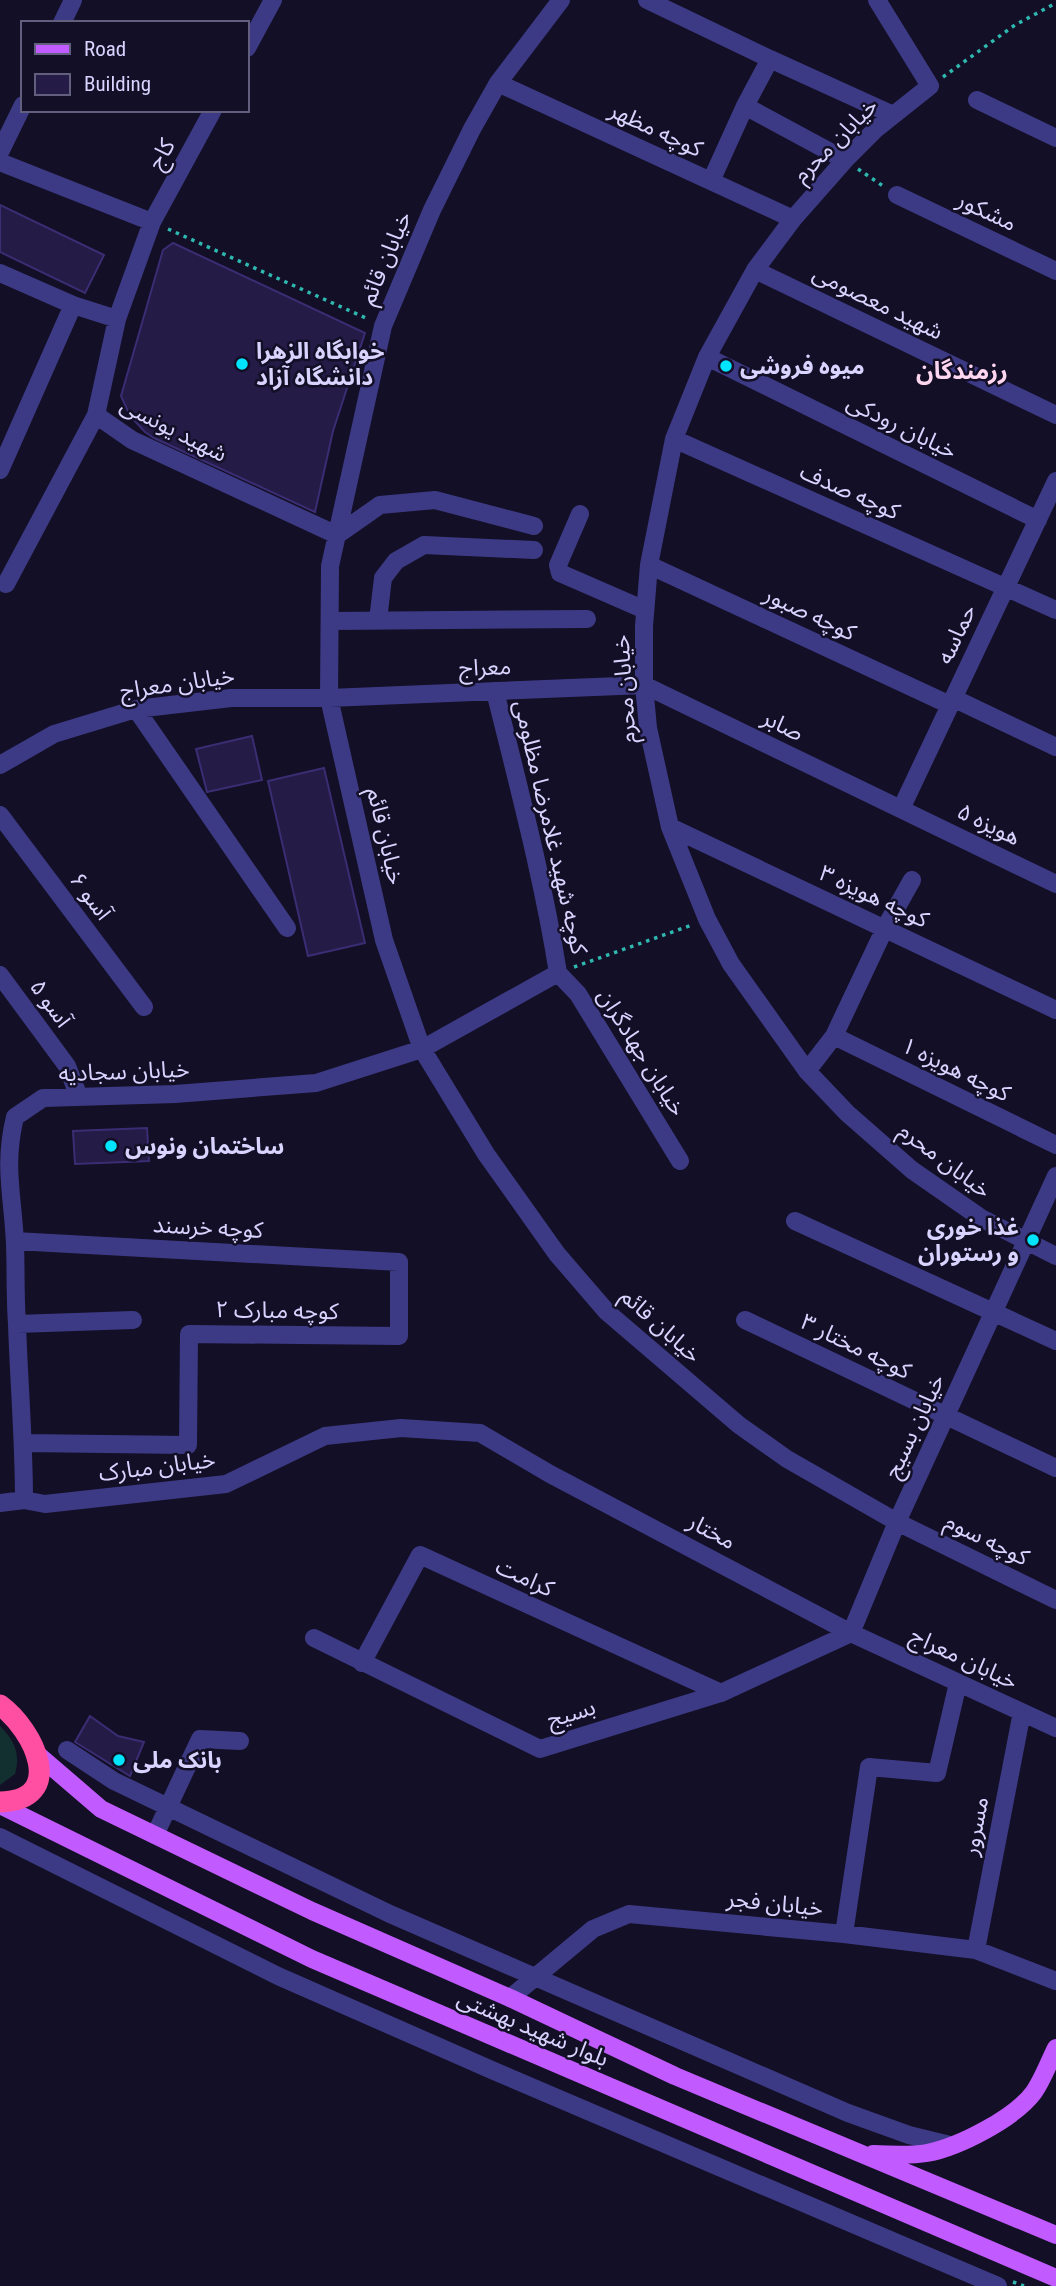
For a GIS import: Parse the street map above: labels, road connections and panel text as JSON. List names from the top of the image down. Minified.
{"streets":{"main road":["بلوار شهید بهشتی"],"street":["کوچه مظهر","خیابان محرم","کاج","مشکور","خیابان قائم","شهید معصومی","خیابان رودکی","شهید یونسی","کوچه صدف","کوچه صبور","حماسه","معراج","خیابان معراج","صابر","هویزه ۵","کوچه شهید غلامرضا مظلومی","آسو ۶","کوچه هویزه ۳","آسو ۵","خیابان جهادگران","کوچه هویزه ۱","خیابان سجادیه","کوچه خرسند","کوچه مبارک ۲","کوچه مختار ۳","خیابان بسیج","خیابان مبارک","مختار","کوچه سوم","کرامت","بسیج","مسرور","خیابان فجر"]},"crossings":[["کوچه مظهر","خیابان محرم"],["کوچه مظهر","خیابان قائم"],["خیابان محرم","شهید معصومی"],["خیابان محرم","خیابان رودکی"],["خیابان محرم","کوچه صدف"],["خیابان محرم","کوچه صبور"],["خیابان محرم","معراج"],["خیابان محرم","صابر"],["خیابان محرم","کوچه هویزه ۳"],["خیابان محرم","خیابان بسیج"],["کاج","شهید یونسی"],["خیابان قائم","شهید یونسی"],["خیابان قائم","معراج"],["خیابان قائم","خیابان معراج"],["خیابان قائم","خیابان سجادیه"],["خیابان قائم","خیابان بسیج"],["خیابان قائم","کوچه سوم"],["خیابان رودکی","حماسه"],["کوچه صدف","حماسه"],["کوچه صبور","حماسه"],["حماسه","صابر"],["حماسه","هویزه ۵"],["معراج","خیابان معراج"],["معراج","صابر"],["معراج","کوچه شهید غلامرضا مظلومی"],["خیابان معراج","خیابان بسیج"],["خیابان معراج","مختار"],["خیابان معراج","بسیج"],["خیابان معراج","مسرور"],["صابر","هویزه ۵"],["کوچه شهید غلامرضا مظلومی","خیابان جهادگران"],["کوچه شهید غلامرضا مظلومی","خیابان سجادیه"],["آسو ۵","خیابان سجادیه"],["خیابان جهادگران","خیابان سجادیه"],["خیابان سجادیه","کوچه خرسند"],["خیابان سجادیه","کوچه مبارک ۲"],["خیابان سجادیه","خیابان مبارک"],["کوچه خرسند","کوچه مبارک ۲"],["کوچه مختار ۳","خیابان بسیج"],["خیابان بسیج","مختار"],["خیابان بسیج","کوچه سوم"],["خیابان بسیج","بسیج"],["خیابان مبارک","مختار"],["مختار","بسیج"],["کرامت","بسیج"],["مسرور","خیابان فجر"],["خیابان فجر","بلوار شهید بهشتی"]],"districts":["رزمندگان"],"places":["خوابگاه الزهرا دانشگاه آزاد","میوه فروشی","ساختمان ونوس","غذا خوری و رستوران","بانک ملی"],"legend":["Road","Building"]}
